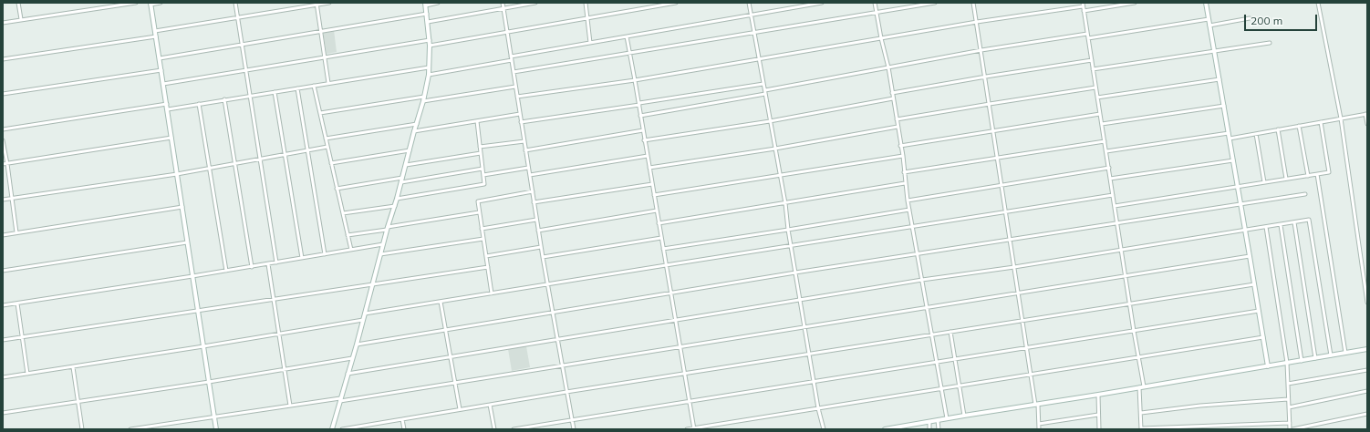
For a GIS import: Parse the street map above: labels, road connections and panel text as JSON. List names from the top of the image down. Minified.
{"scale_bar":"200 m"}
